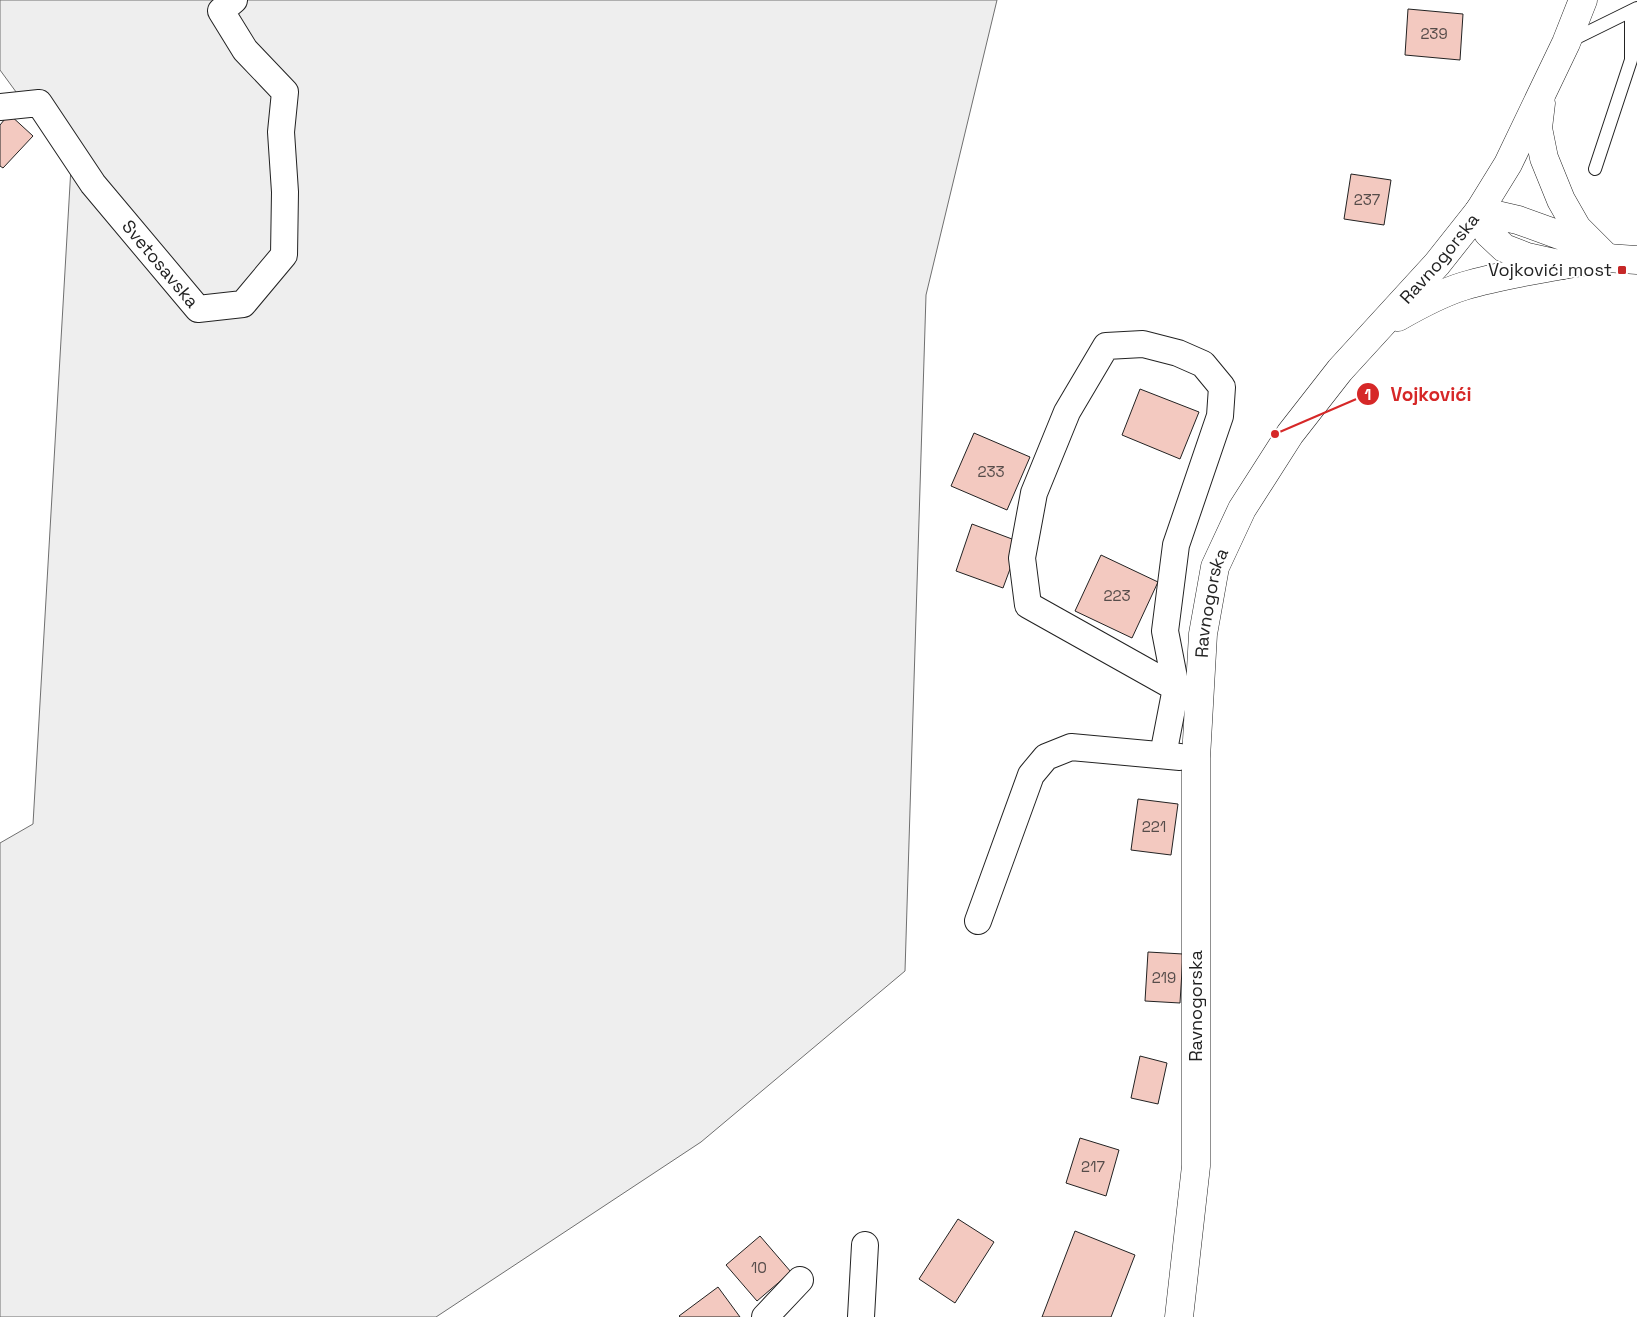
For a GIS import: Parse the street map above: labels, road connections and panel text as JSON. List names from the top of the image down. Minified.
{"streets":{"main road":["Ravnogorska"],"street":["Svetosavska"]},"places":{"transit":["Vojkovići most"],"other":["Vojkovići"]},"house_numbers":["239","237","233","223","221","219","217","10"]}
